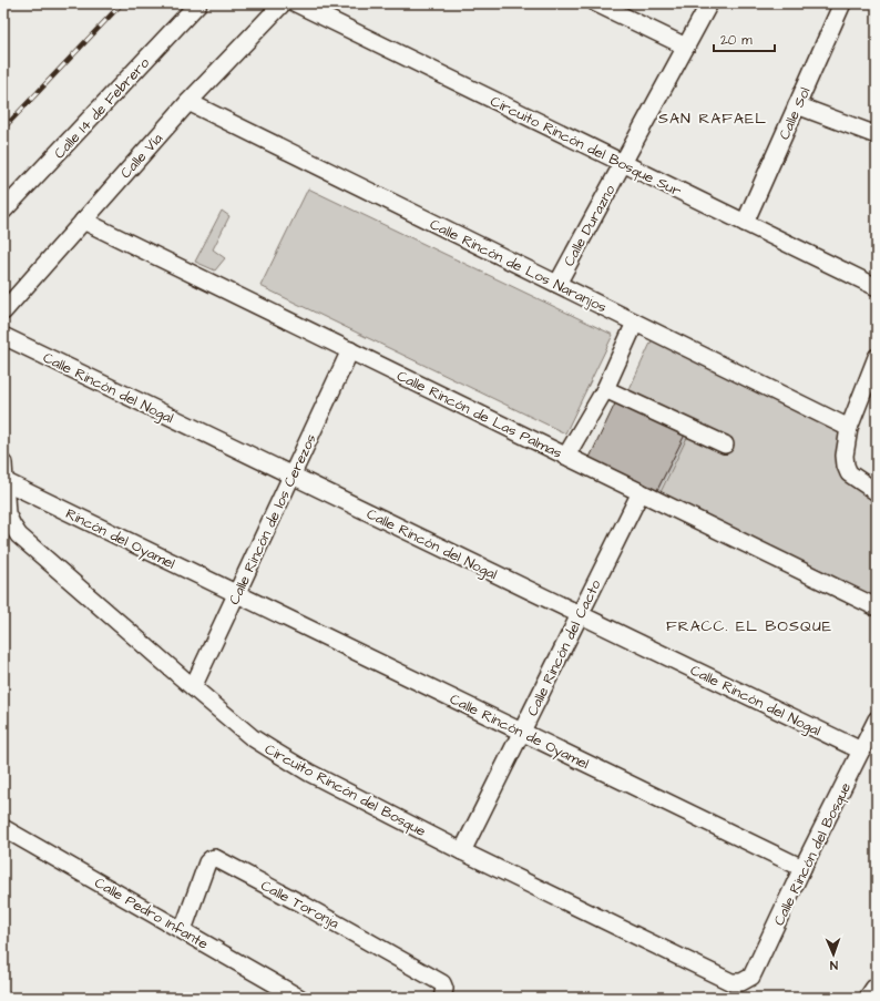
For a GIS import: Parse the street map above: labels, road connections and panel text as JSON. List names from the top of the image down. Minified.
{"streets":{"street":["Calle 14 de Febrero","Calle Sol","Circuito Rincón del Bosque Sur","Calle Vía","Calle Durazno","Calle Rincón de Los Naranjos","Calle Rincón del Nogal","Calle Rincón de Las Palmas","Calle Rincón de los Cerezos","Rincón del Oyamel","Calle Rincón del Cacto","Calle Rincón de Oyamel","Circuito Rincón del Bosque","Calle Rincón del Bosque","Calle Toronja","Calle Pedro Infante"]},"crossings":[["Calle Sol","Circuito Rincón del Bosque Sur"],["Circuito Rincón del Bosque Sur","Calle Durazno"],["Calle Vía","Calle Rincón de Los Naranjos"],["Calle Vía","Calle Rincón de Las Palmas"],["Calle Durazno","Calle Rincón de Los Naranjos"],["Calle Rincón del Nogal","Calle Rincón de los Cerezos"],["Calle Rincón del Nogal","Calle Rincón del Cacto"],["Calle Rincón del Nogal","Calle Rincón del Bosque"],["Calle Rincón de Las Palmas","Calle Rincón de los Cerezos"],["Calle Rincón de Las Palmas","Calle Rincón del Cacto"],["Calle Rincón de los Cerezos","Rincón del Oyamel"],["Calle Rincón de los Cerezos","Calle Rincón de Oyamel"],["Calle Rincón de los Cerezos","Circuito Rincón del Bosque"],["Rincón del Oyamel","Calle Rincón de Oyamel"],["Rincón del Oyamel","Circuito Rincón del Bosque"],["Calle Rincón del Cacto","Calle Rincón de Oyamel"],["Calle Rincón del Cacto","Circuito Rincón del Bosque"],["Calle Rincón de Oyamel","Calle Rincón del Bosque"],["Circuito Rincón del Bosque","Calle Rincón del Bosque"],["Calle Toronja","Calle Pedro Infante"]],"districts":["SAN RAFAEL","FRACC. EL BOSQUE"],"scale_bar":"20 m","north":"bottom"}
